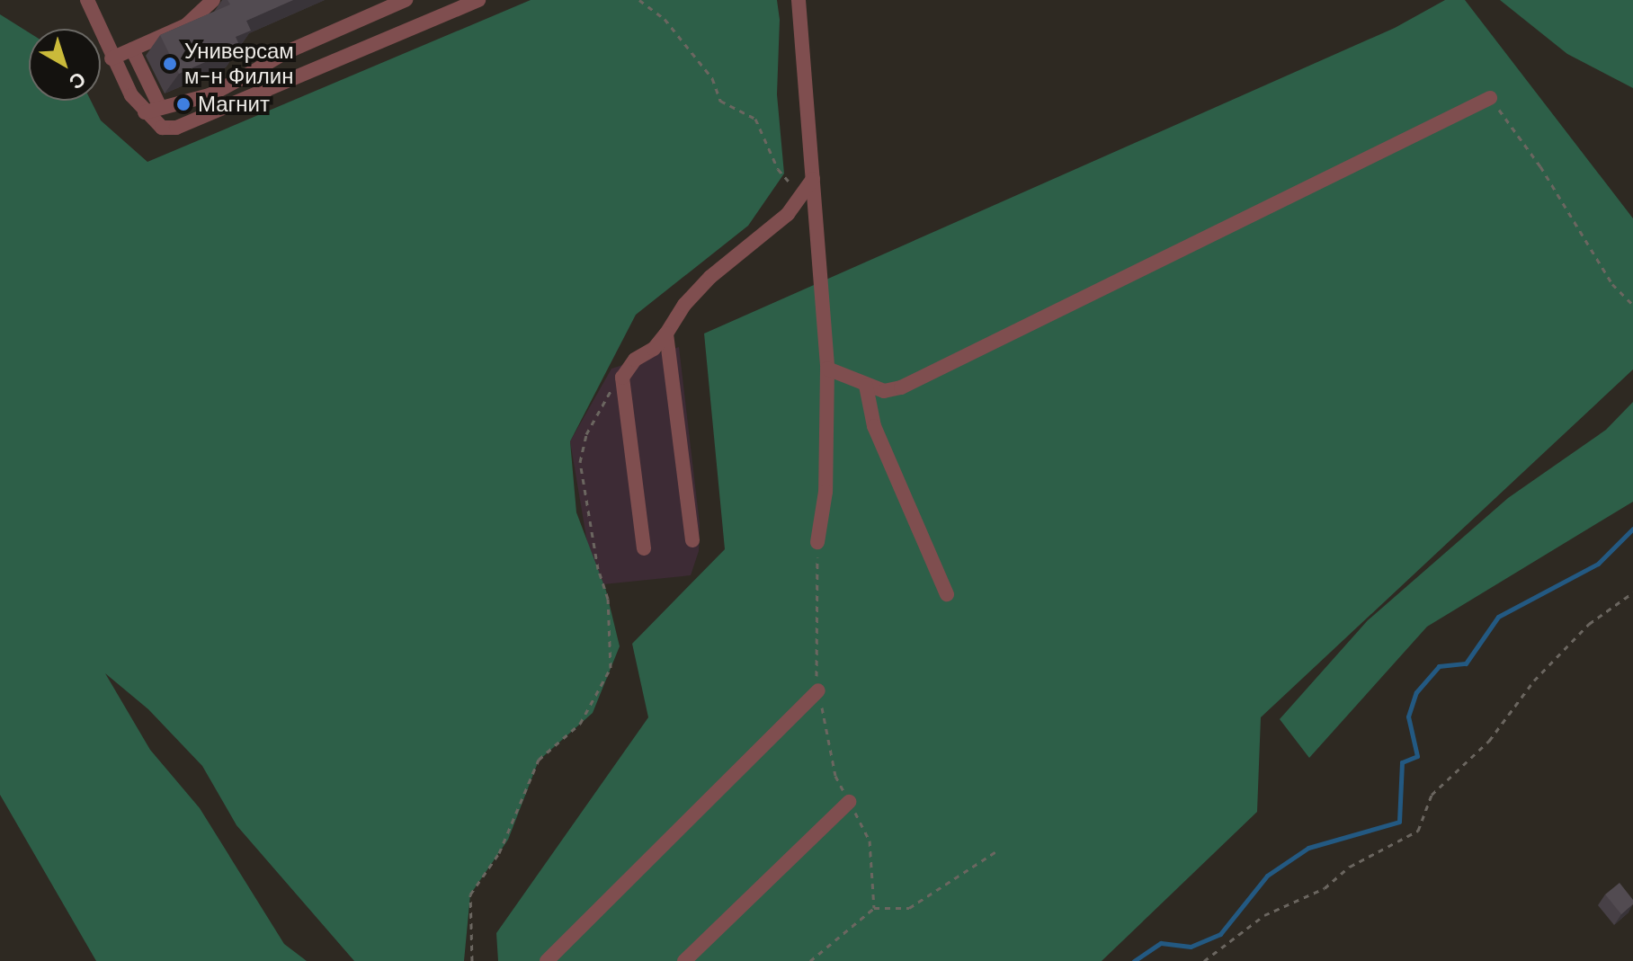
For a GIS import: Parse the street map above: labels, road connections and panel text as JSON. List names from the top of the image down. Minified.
{"places":["Универсам м-н Филин","Магнит"],"north":"bottom right"}
